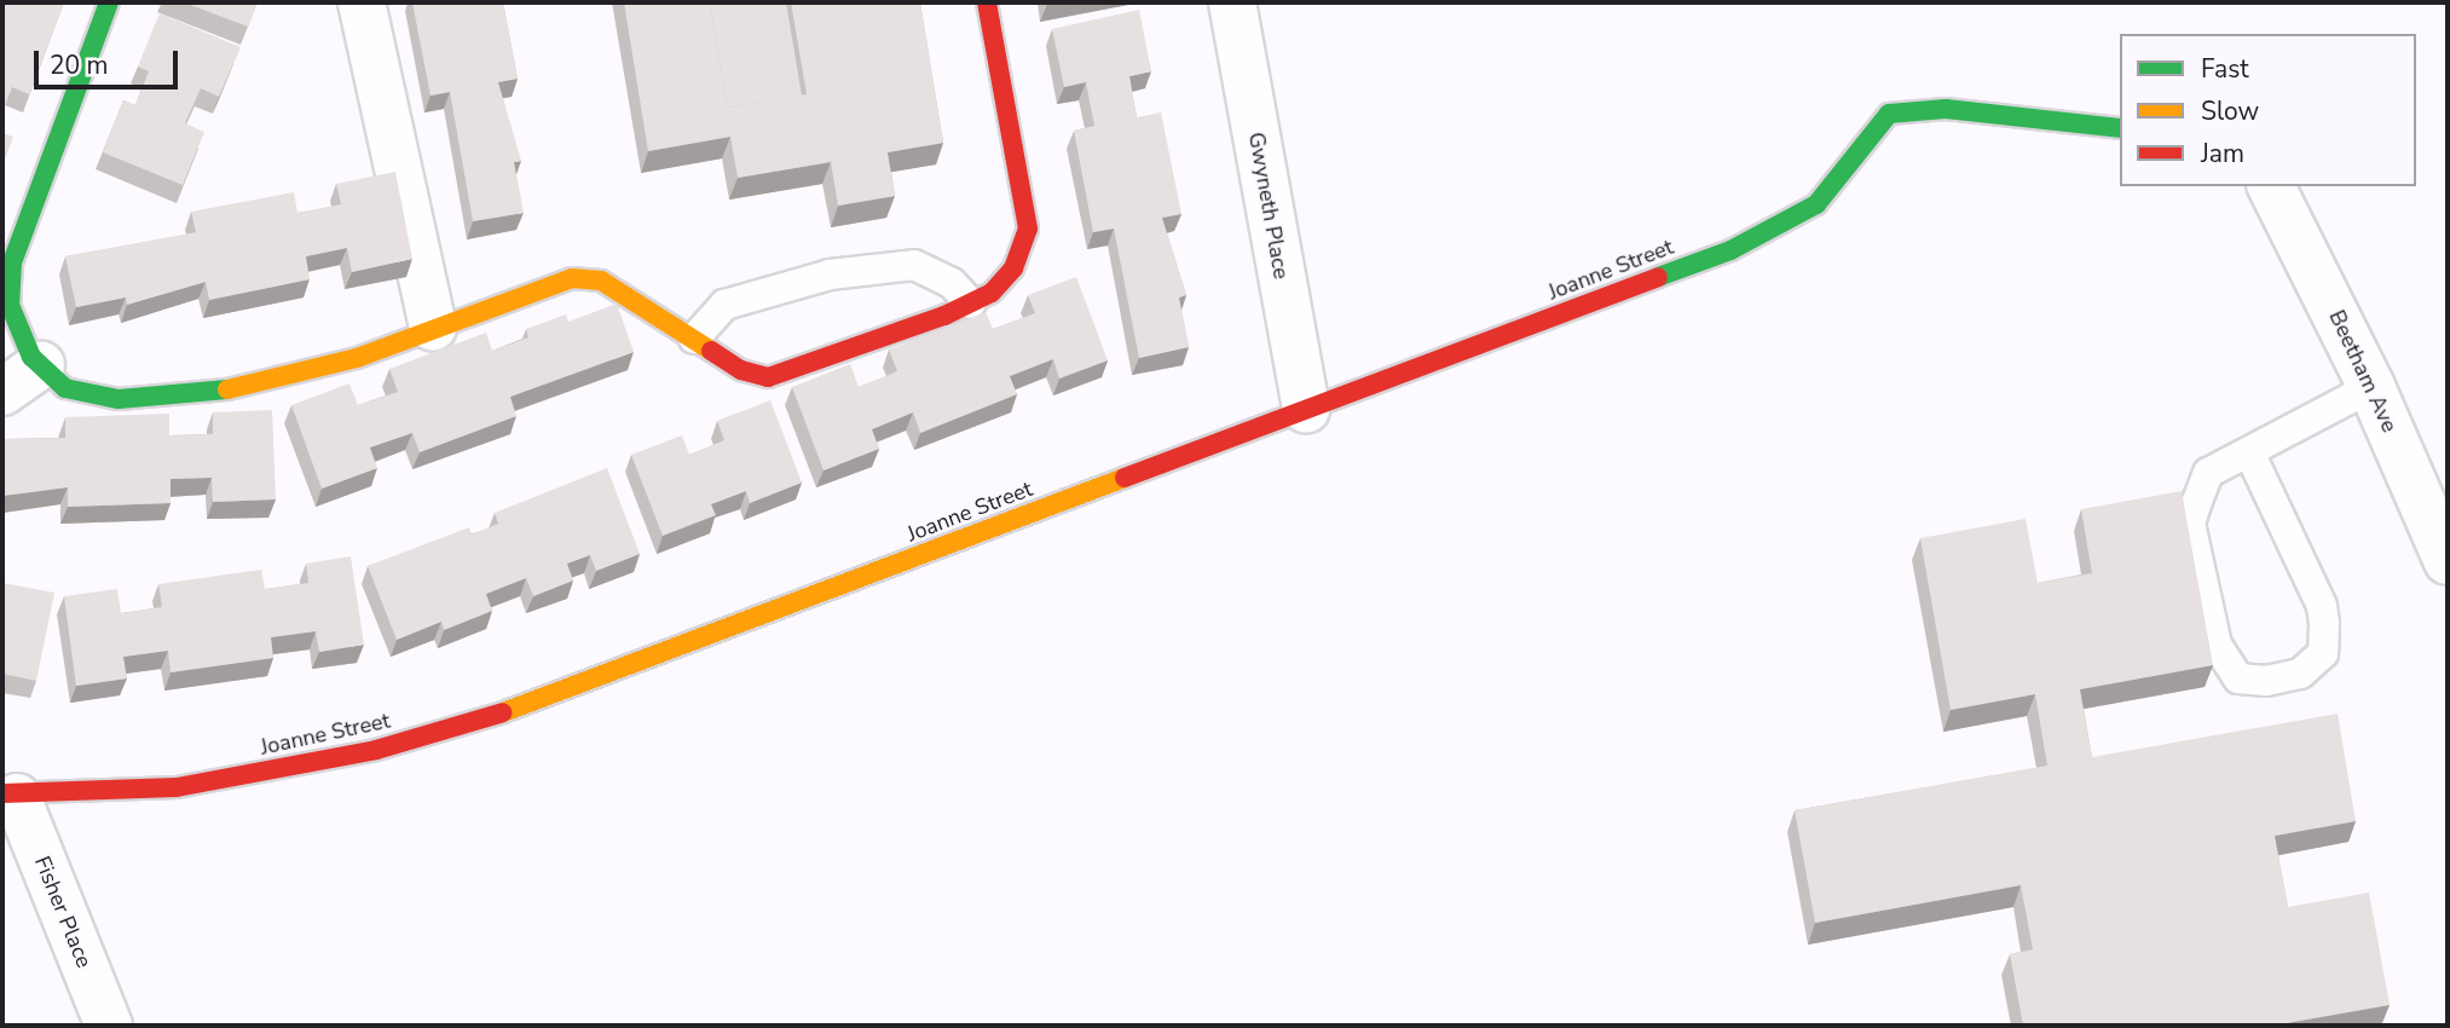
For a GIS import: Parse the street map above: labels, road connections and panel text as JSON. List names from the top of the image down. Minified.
{"streets":{"street":["Gwyneth Place","Joanne Street","Beetham Ave","Fisher Place"]},"crossings":[["Gwyneth Place","Joanne Street"],["Joanne Street","Fisher Place"]],"legend":["Fast","Slow","Jam"],"scale_bar":"20 m"}
